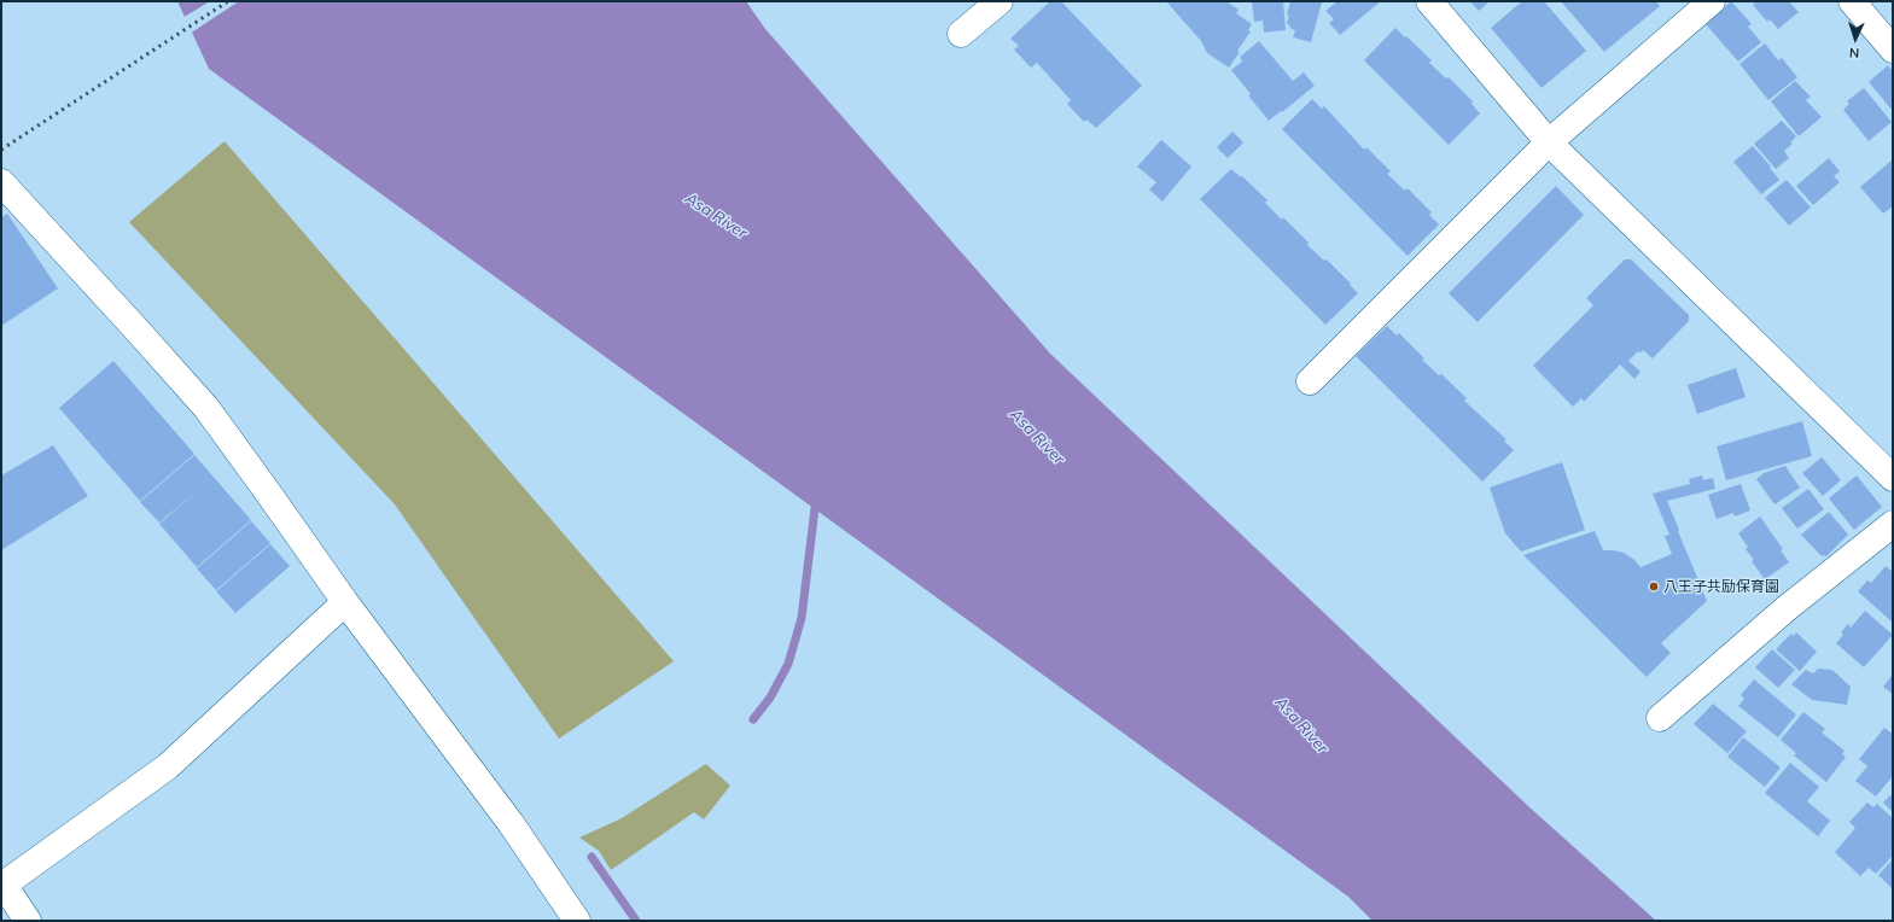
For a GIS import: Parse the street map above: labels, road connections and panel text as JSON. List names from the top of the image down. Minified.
{"water":["Asa River"],"places":["八王子共励保育園"],"north":"bottom"}
